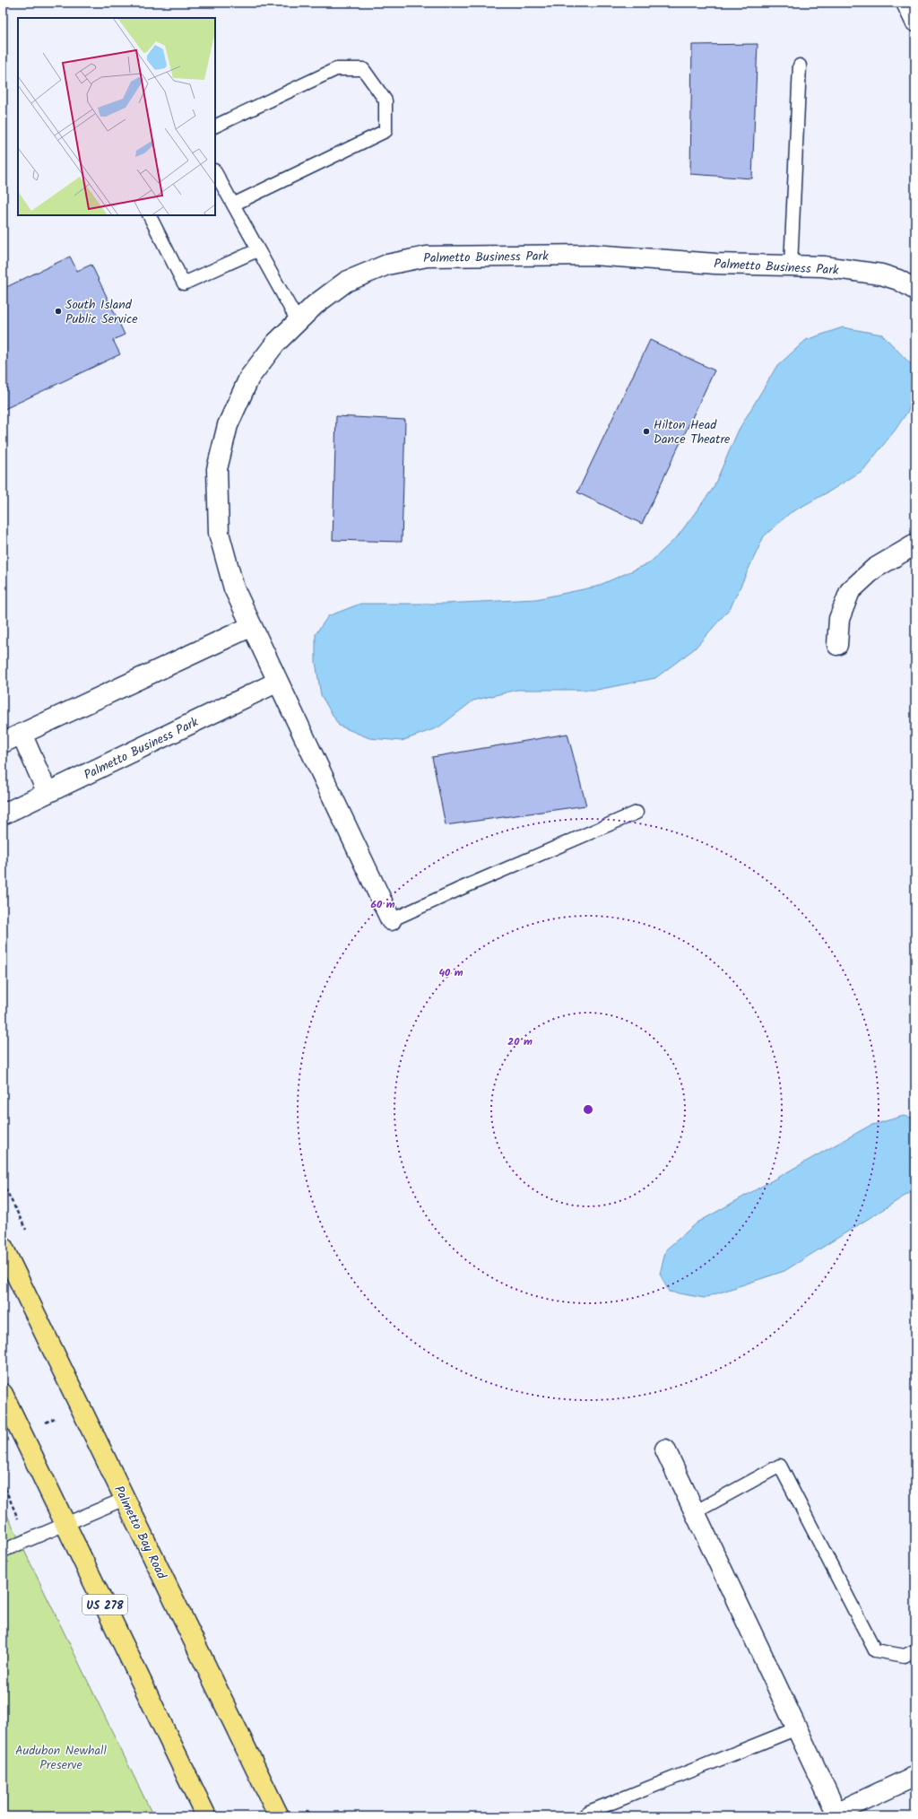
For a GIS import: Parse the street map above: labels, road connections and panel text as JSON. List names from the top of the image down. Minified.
{"streets":{"highway":["Palmetto Bay Road","US 278"],"street":["Palmetto Business Park"]},"parks":["Audubon Newhall Preserve"],"places":["South Island Public Service","Hilton Head Dance Theatre"],"rings":["60 m","40 m","20 m"]}
